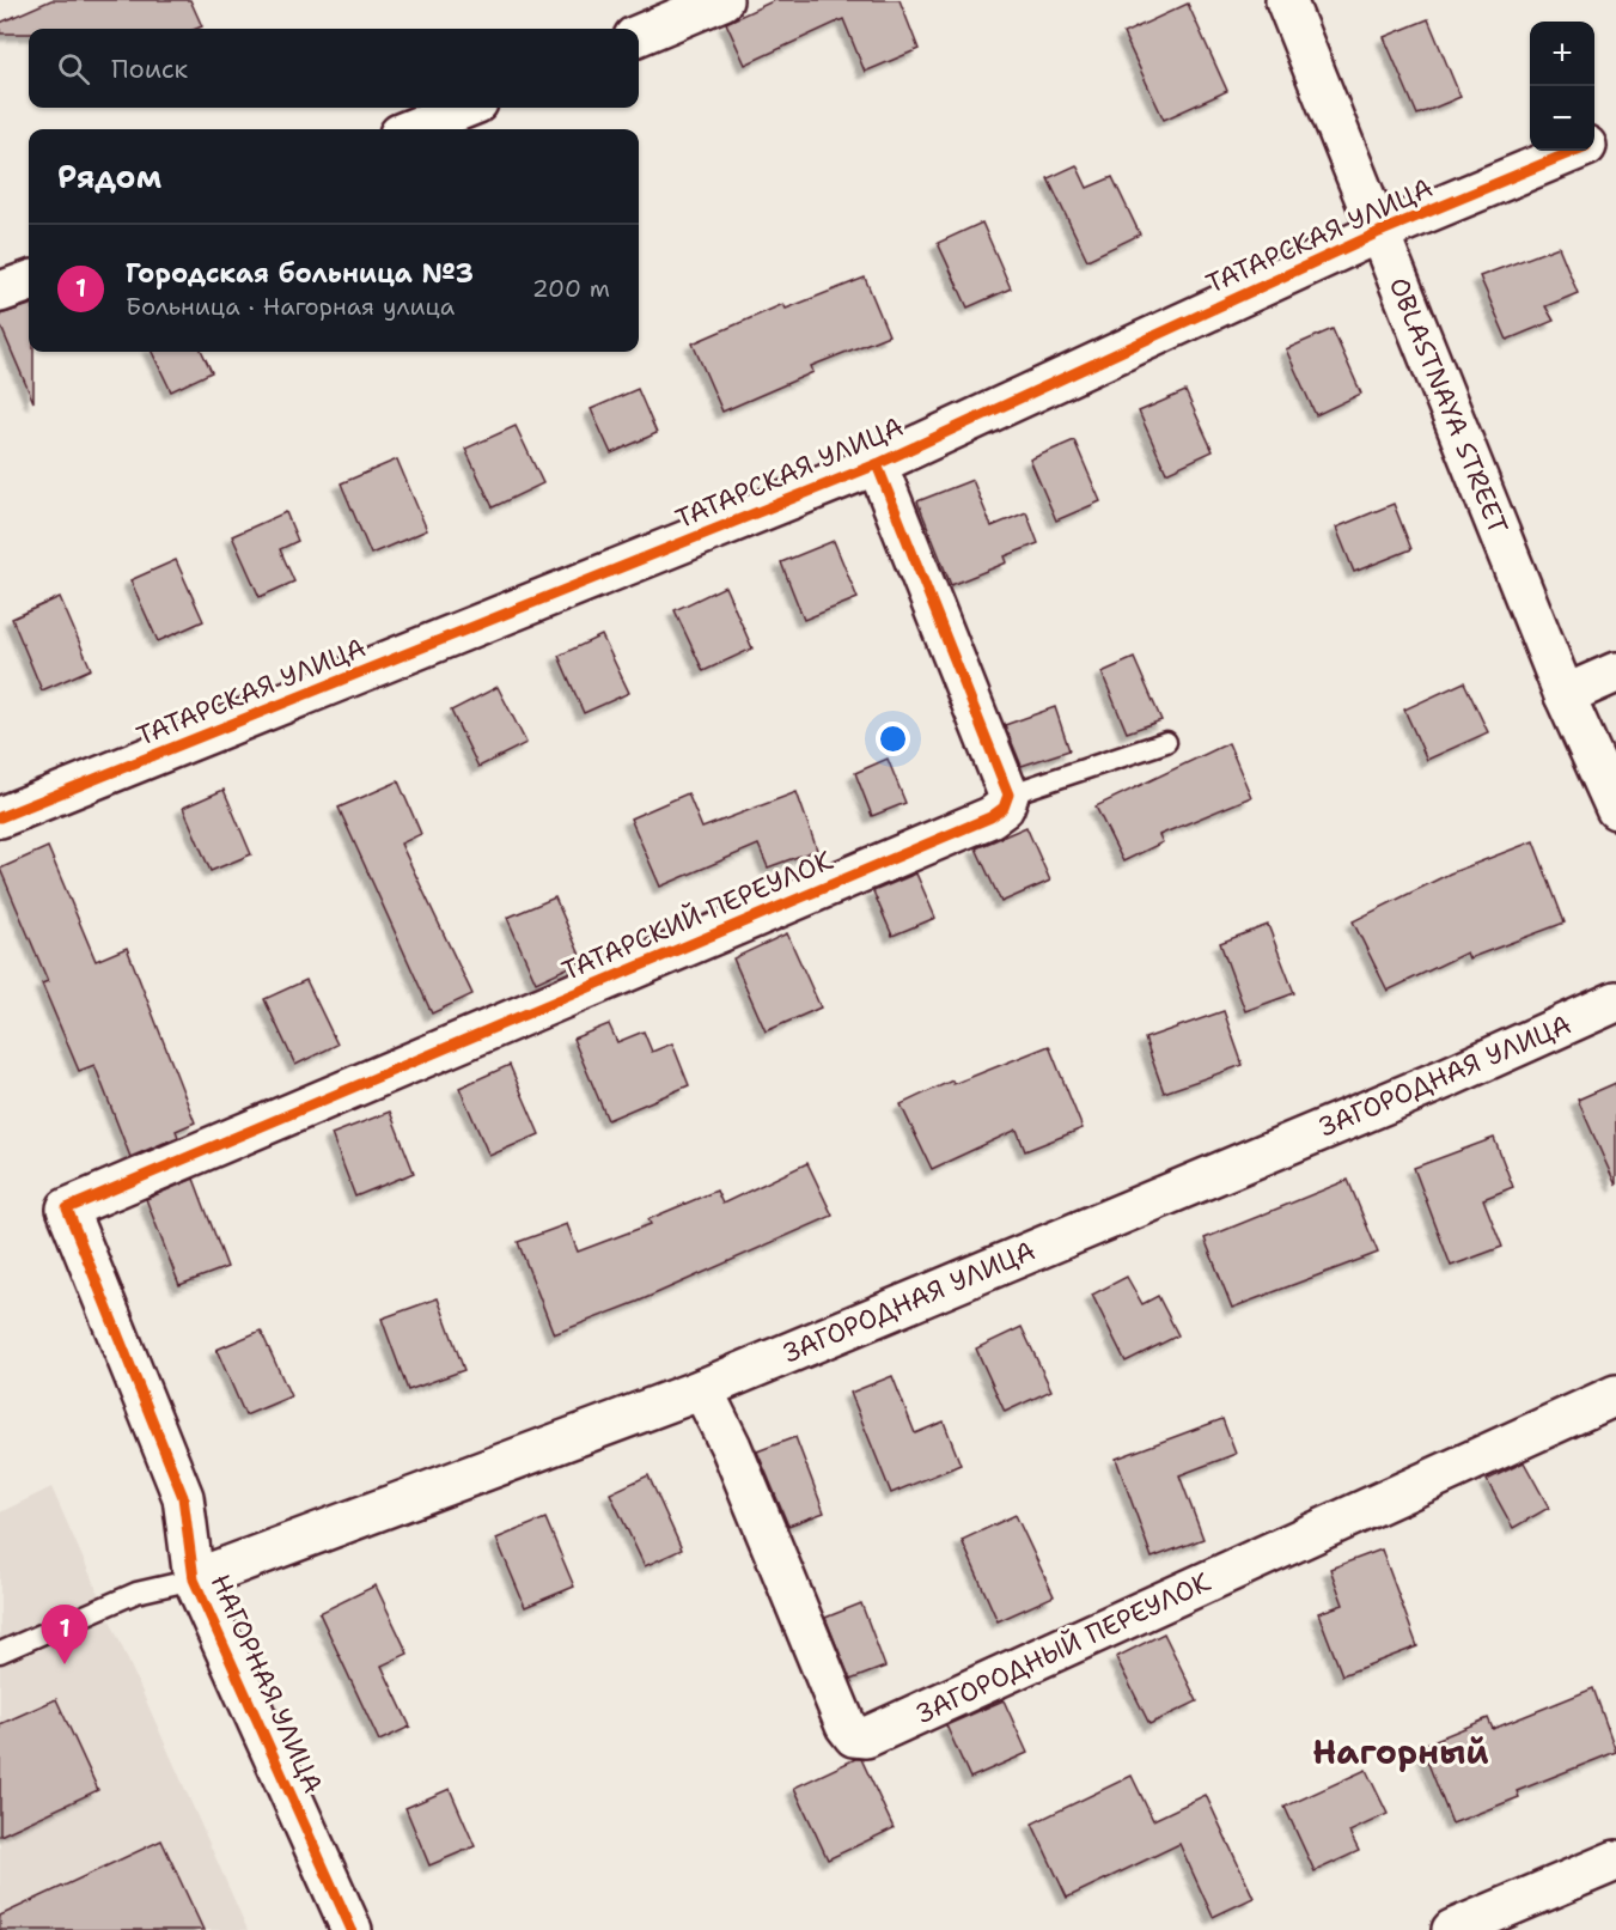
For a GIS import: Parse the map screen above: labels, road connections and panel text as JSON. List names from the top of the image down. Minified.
{"streets":{"street":["ТАТАРСКАЯ УЛИЦА","OBLASTNAYA STREET","ТАТАРСКИЙ ПЕРЕУЛОК","ЗАГОРОДНАЯ УЛИЦА","ЗАГОРОДНЫЙ ПЕРЕУЛОК","НАГОРНАЯ УЛИЦА"]},"crossings":[["ТАТАРСКАЯ УЛИЦА","OBLASTNAYA STREET"],["ТАТАРСКИЙ ПЕРЕУЛОК","НАГОРНАЯ УЛИЦА"],["ЗАГОРОДНАЯ УЛИЦА","ЗАГОРОДНЫЙ ПЕРЕУЛОК"],["ЗАГОРОДНАЯ УЛИЦА","НАГОРНАЯ УЛИЦА"]],"districts":["Нагорный"],"page":{"map_buttons":["+","−"],"search":"Поиск","heading":"Рядом","list":[{"mark":"1","name":"Городская больница №3","note":"Больница · Нагорная улица","value":"200 m"}],"pins":"1"}}
